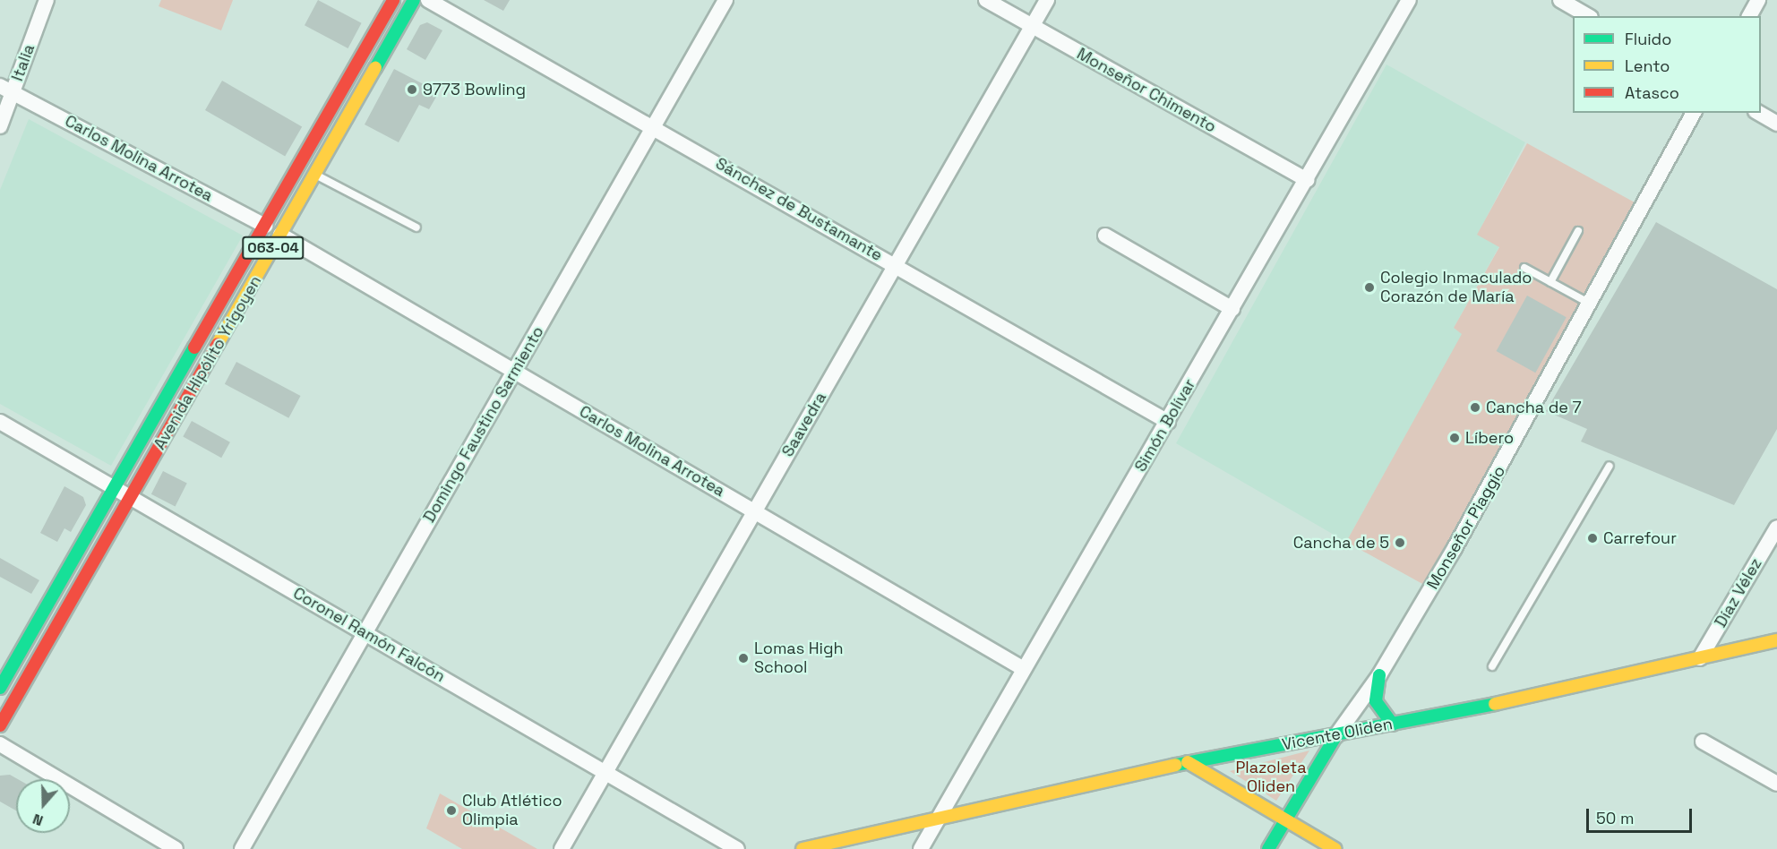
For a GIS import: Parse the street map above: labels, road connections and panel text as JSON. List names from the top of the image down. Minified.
{"streets":{"main road":["063-04","Avenida Hipólito Yrigoyen","Monseñor Piaggio","Vicente Oliden"],"street":["Italia","Monseñor Chimento","Carlos Molina Arrotea","Sánchez de Bustamante","Domingo Faustino Sarmiento","Saavedra","Simón Bolívar","Díaz Vélez","Coronel Ramón Falcón"]},"crossings":[["Italia","Carlos Molina Arrotea"],["Monseñor Chimento","Saavedra"],["Monseñor Chimento","Simón Bolívar"],["Carlos Molina Arrotea","Avenida Hipólito Yrigoyen"],["Carlos Molina Arrotea","Domingo Faustino Sarmiento"],["Carlos Molina Arrotea","Saavedra"],["Carlos Molina Arrotea","Simón Bolívar"],["Sánchez de Bustamante","Domingo Faustino Sarmiento"],["Sánchez de Bustamante","Saavedra"],["Sánchez de Bustamante","Simón Bolívar"],["Avenida Hipólito Yrigoyen","Coronel Ramón Falcón"],["Domingo Faustino Sarmiento","Coronel Ramón Falcón"],["Saavedra","Coronel Ramón Falcón"],["Simón Bolívar","Vicente Oliden"],["Monseñor Piaggio","Vicente Oliden"],["Díaz Vélez","Vicente Oliden"]],"parks":["Plazoleta Oliden"],"places":["9773 Bowling","Colegio Inmaculado Corazón de María","Cancha de 7","Líbero","Carrefour","Cancha de 5","Lomas High School","Club Atlético Olimpia"],"legend":["Fluido","Lento","Atasco"],"scale_bar":"50 m","north":"bottom"}
